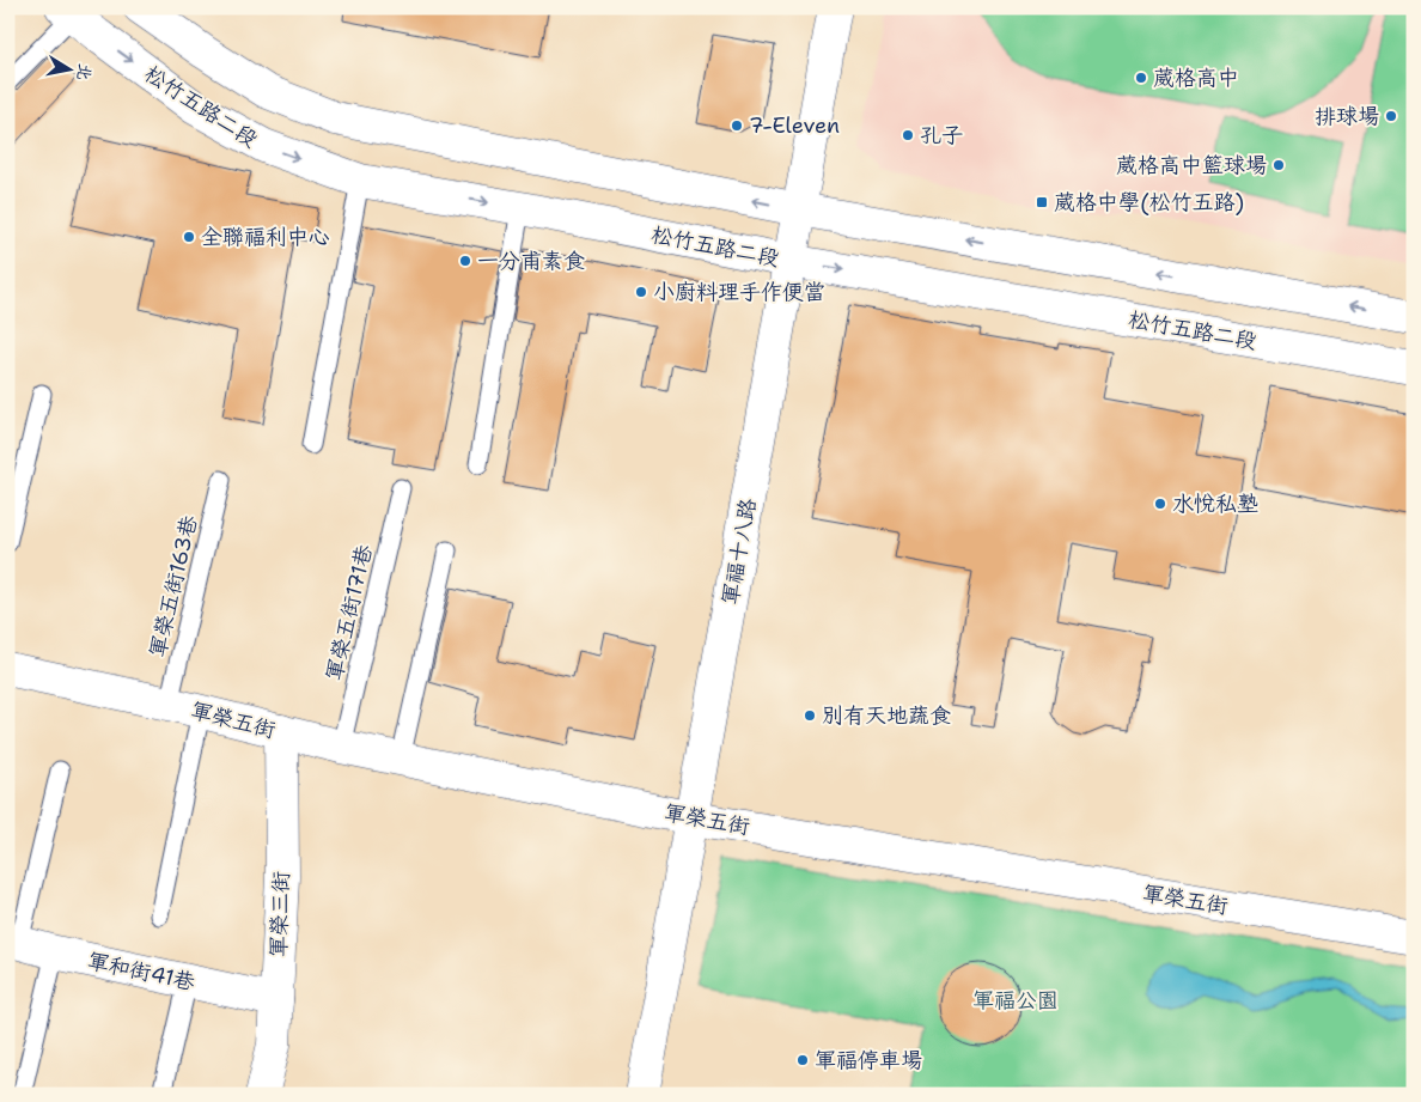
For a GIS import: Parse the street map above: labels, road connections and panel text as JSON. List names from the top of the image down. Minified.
{"streets":{"street":["松竹五路二段","軍福十八路","軍榮五街","軍榮三街","軍和街41巷"],"lane":["軍榮五街163巷","軍榮五街171巷"]},"crossings":[["松竹五路二段","軍福十八路"],["軍福十八路","軍榮五街"],["軍榮五街163巷","軍榮五街"],["軍榮五街171巷","軍榮五街"],["軍榮五街","軍榮三街"],["軍榮三街","軍和街41巷"]],"parks":["軍福公園"],"places":{"other":["葳格高中","排球場","7-Eleven","孔子","葳格高中籃球場","全聯福利中心","一分甫素食","小廚料理手作便當","水悅私塾","別有天地蔬食","軍福停車場"],"transit":["葳格中學(松竹五路)"]},"north":"right"}
